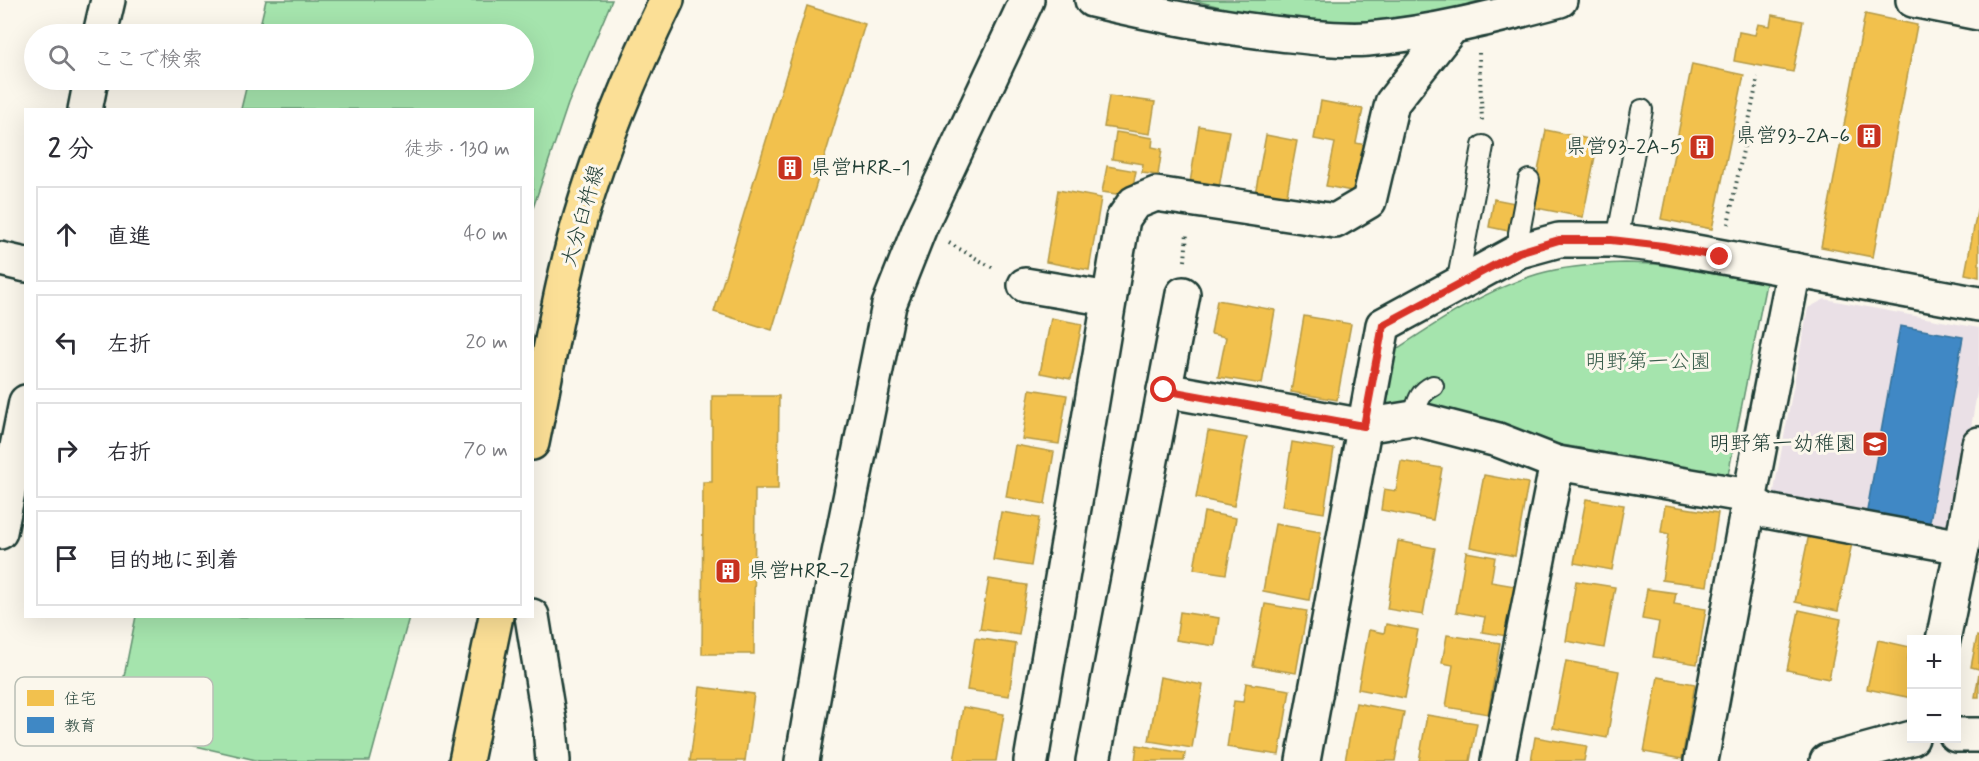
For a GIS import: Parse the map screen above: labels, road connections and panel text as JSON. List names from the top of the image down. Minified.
{"streets":{"main road":["大分臼杵線"]},"parks":["明野第一公園"],"places":{"building":["県営93-2A-6","県営93-2A-5","県営HRR-1","県営HRR-2"],"school or university":["明野第一幼稚園"]},"legend":["住宅","教育"],"page":{"search":"ここで検索","heading":["2 分","徒歩 · 130 m"],"list":[["直進","40 m"],["左折","20 m"],["右折","70 m"],"目的地に到着"],"map_buttons":["+","−"]}}
